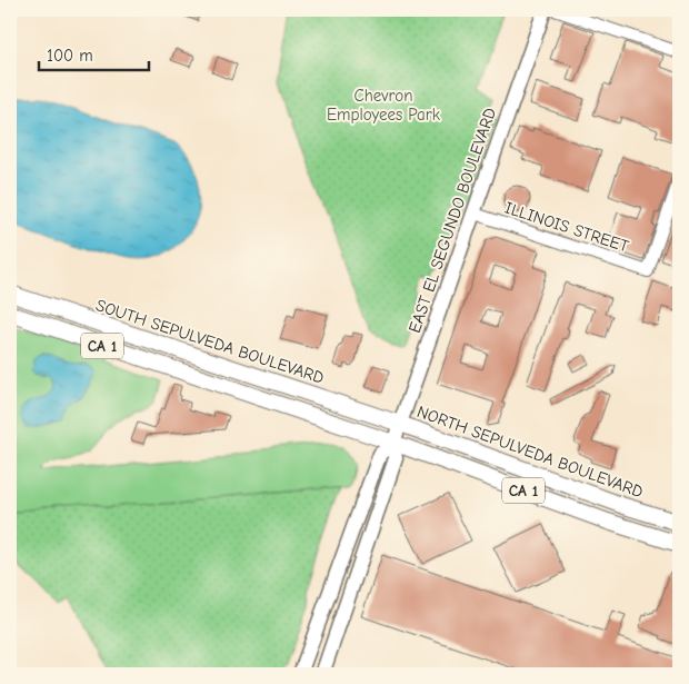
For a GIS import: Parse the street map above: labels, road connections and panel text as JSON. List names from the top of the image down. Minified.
{"streets":{"highway":["SOUTH SEPULVEDA BOULEVARD","CA 1","NORTH SEPULVEDA BOULEVARD"],"main road":["EAST EL SEGUNDO BOULEVARD"],"street":["ILLINOIS STREET"]},"crossings":[["EAST EL SEGUNDO BOULEVARD","ILLINOIS STREET"],["EAST EL SEGUNDO BOULEVARD","SOUTH SEPULVEDA BOULEVARD"],["EAST EL SEGUNDO BOULEVARD","CA 1"],["EAST EL SEGUNDO BOULEVARD","NORTH SEPULVEDA BOULEVARD"],["SOUTH SEPULVEDA BOULEVARD","NORTH SEPULVEDA BOULEVARD"]],"parks":["Chevron Employees Park"],"scale_bar":"100 m"}
